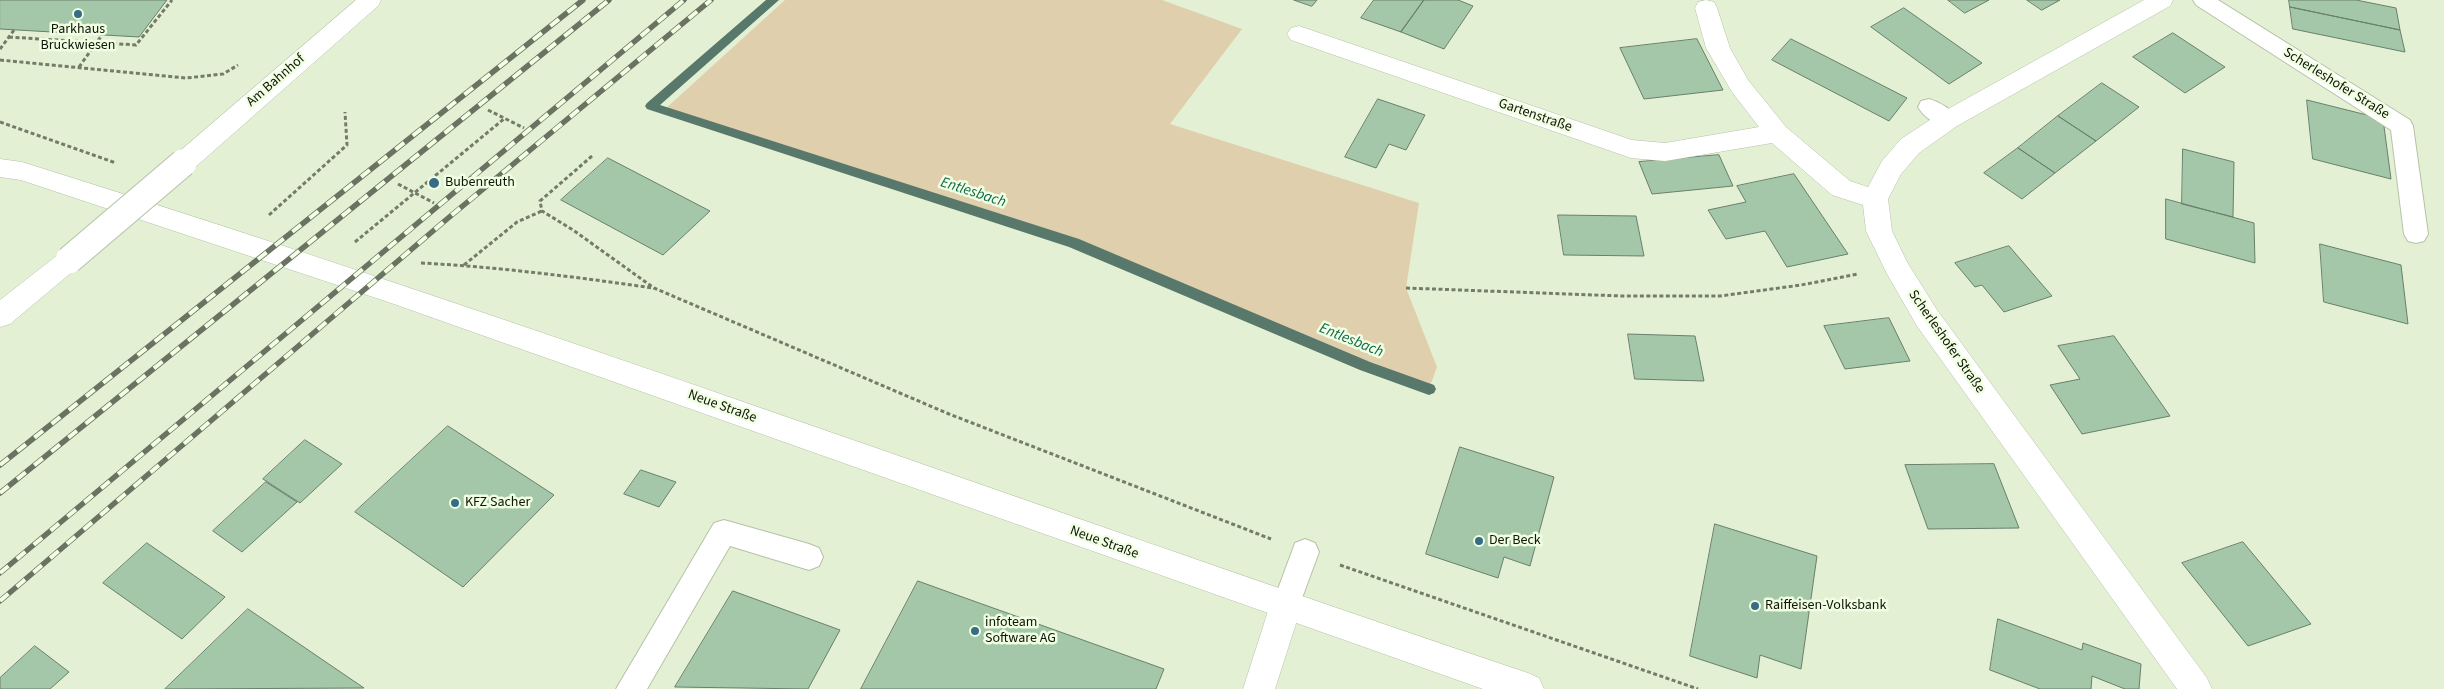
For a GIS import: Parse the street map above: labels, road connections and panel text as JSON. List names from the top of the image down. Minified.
{"streets":{"street":["Am Bahnhof","Scherleshofer Straße","Gartenstraße","Neue Straße"]},"water":["Entlesbach"],"places":["Parkhaus Bruckwiesen","Bubenreuth","KFZ Sacher","Der Beck","Raiffeisen-Volksbank","infoteam Software AG"]}
